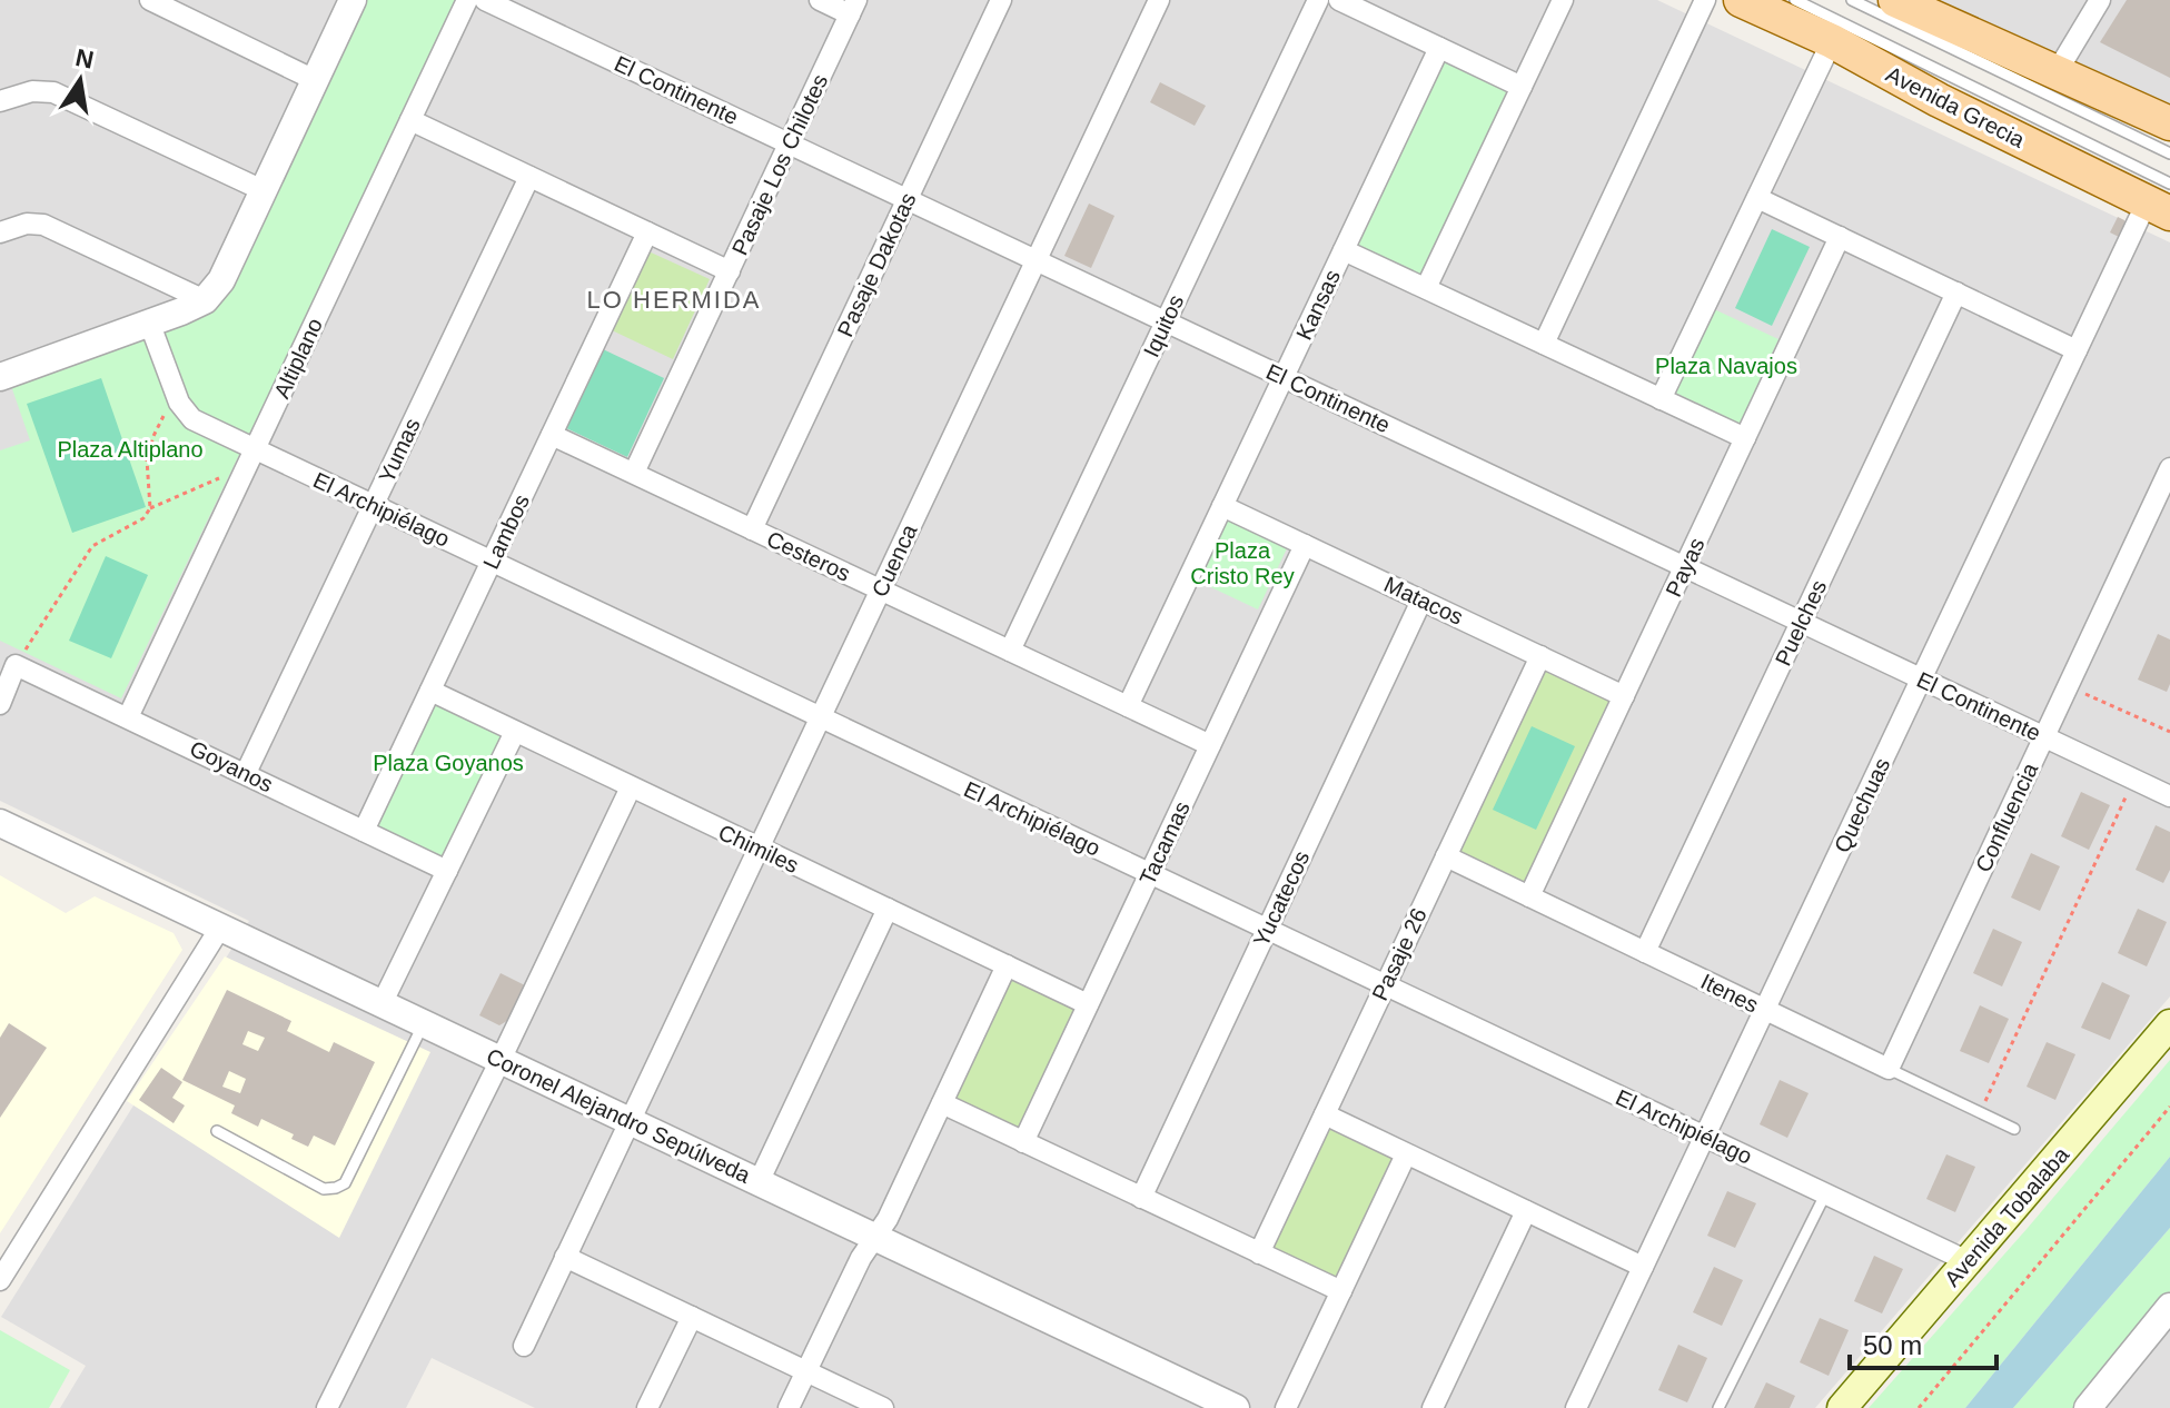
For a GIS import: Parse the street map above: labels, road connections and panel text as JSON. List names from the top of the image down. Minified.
{"streets":{"main road":["Avenida Grecia","Avenida Tobalaba"],"street":["El Continente","Pasaje Los Chilotes","Pasaje Dakotas","Kansas","Iquitos","Altiplano","Yumas","El Archipiélago","Lambos","Cesteros","Cuenca","Payas","Matacos","Puelches","Goyanos","Quechuas","Confluencia","Tacamas","Chimiles","Yucatecos","Pasaje 26","Itenes","Coronel Alejandro Sepúlveda"]},"crossings":[["El Continente","Pasaje Los Chilotes"],["El Continente","Pasaje Dakotas"],["El Continente","Kansas"],["El Continente","Iquitos"],["El Continente","Cuenca"],["El Continente","Payas"],["El Continente","Puelches"],["El Continente","Quechuas"],["El Continente","Confluencia"],["Avenida Grecia","Quechuas"],["Pasaje Los Chilotes","Cesteros"],["Pasaje Dakotas","Cesteros"],["Kansas","Cesteros"],["Kansas","Matacos"],["Iquitos","Cesteros"],["Altiplano","El Archipiélago"],["Altiplano","Goyanos"],["Yumas","El Archipiélago"],["Yumas","Goyanos"],["El Archipiélago","Lambos"],["El Archipiélago","Cuenca"],["El Archipiélago","Quechuas"],["El Archipiélago","Tacamas"],["El Archipiélago","Yucatecos"],["El Archipiélago","Pasaje 26"],["El Archipiélago","Avenida Tobalaba"],["Lambos","Cesteros"],["Lambos","Goyanos"],["Lambos","Chimiles"],["Cesteros","Cuenca"],["Cesteros","Tacamas"],["Cuenca","Chimiles"],["Cuenca","Coronel Alejandro Sepúlveda"],["Payas","Matacos"],["Payas","Itenes"],["Matacos","Tacamas"],["Matacos","Yucatecos"],["Matacos","Pasaje 26"],["Puelches","Itenes"],["Quechuas","Itenes"],["Confluencia","Itenes"],["Tacamas","Chimiles"],["Pasaje 26","Itenes"]],"districts":["LO HERMIDA"],"parks":["Plaza Navajos","Plaza Altiplano","Plaza Cristo Rey","Plaza Goyanos"],"scale_bar":"50 m","north":"top"}
